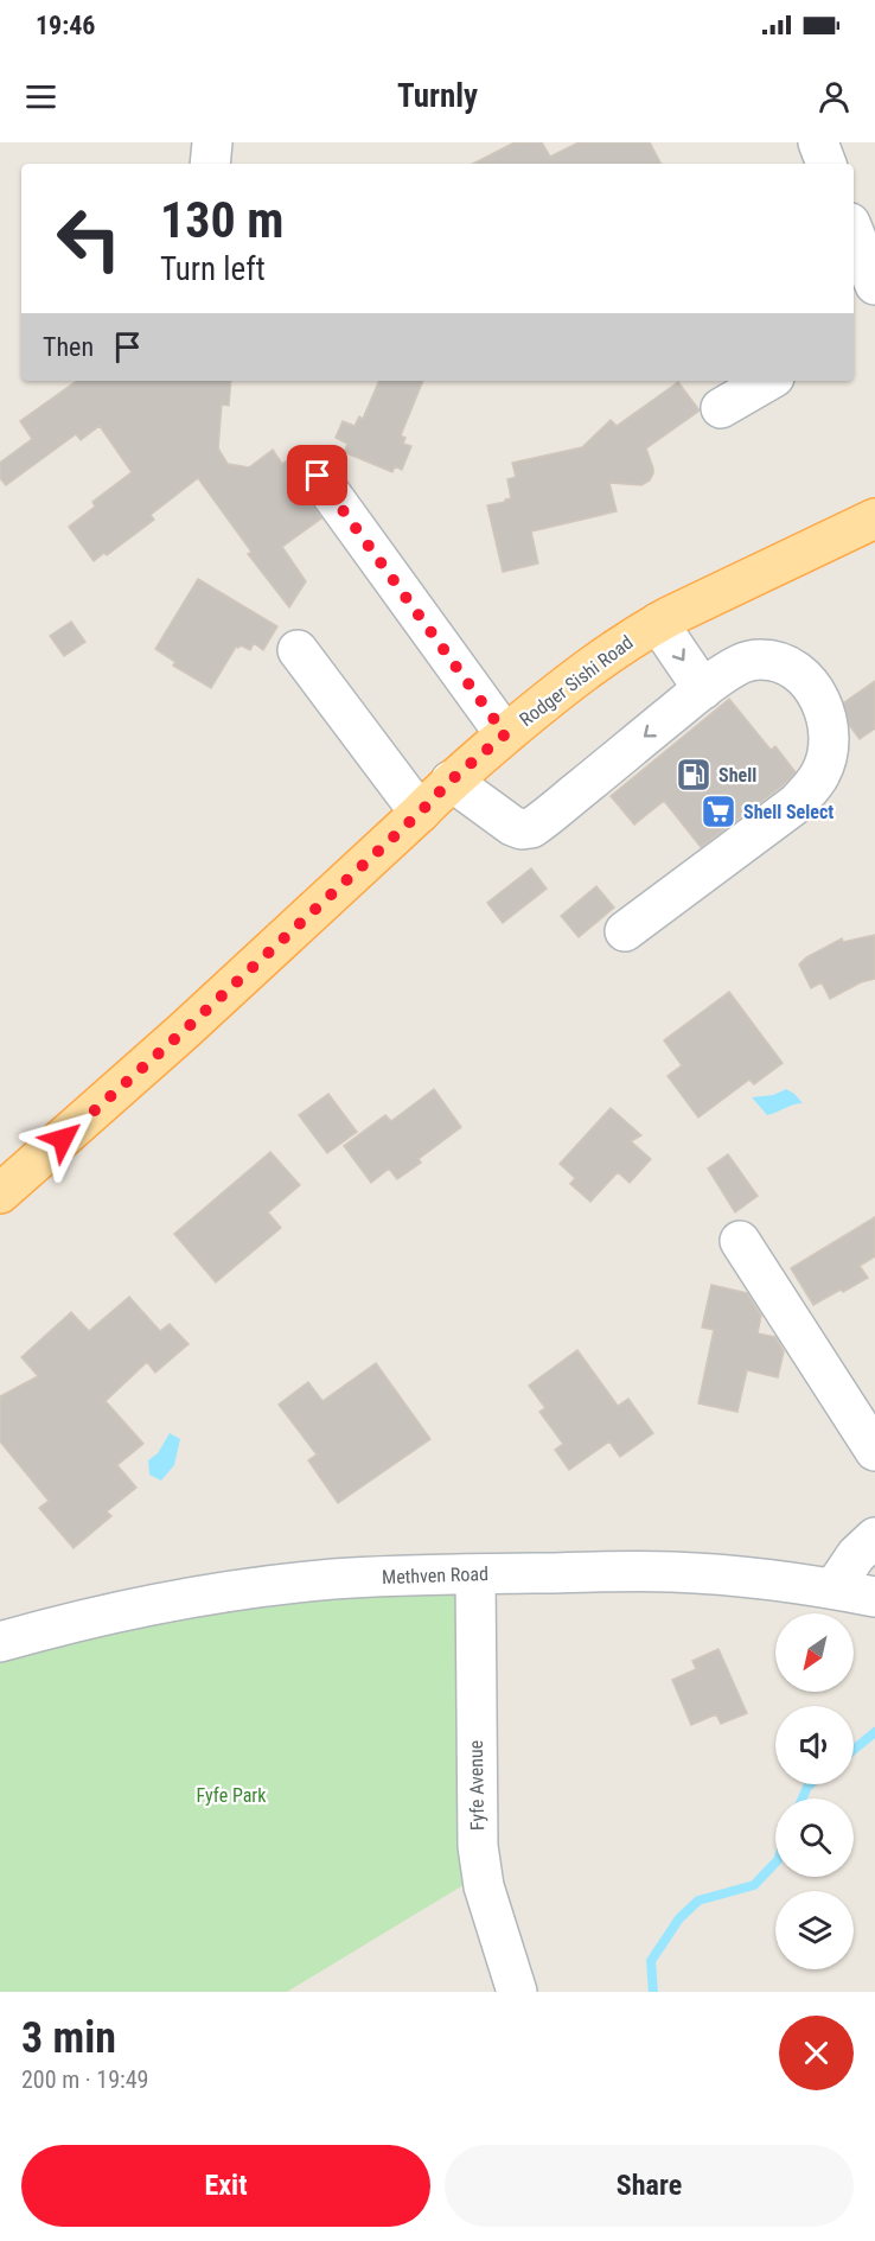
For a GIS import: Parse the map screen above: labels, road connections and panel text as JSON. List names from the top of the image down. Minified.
{"streets":{"main road":["Rodger Sishi Road"],"street":["Methven Road","Fyfe Avenue"]},"crossings":[["Methven Road","Fyfe Avenue"]],"parks":["Fyfe Park"],"places":{"fuel station":["Shell"],"supermarket":["Shell Select"]},"north":"bottom left","page":{"status":"19:46","header":"Turnly","turn":["130 m","Turn left"],"then":"Then","heading":["3 min","200 m · 19:49"],"buttons":["Exit","Share"]}}
